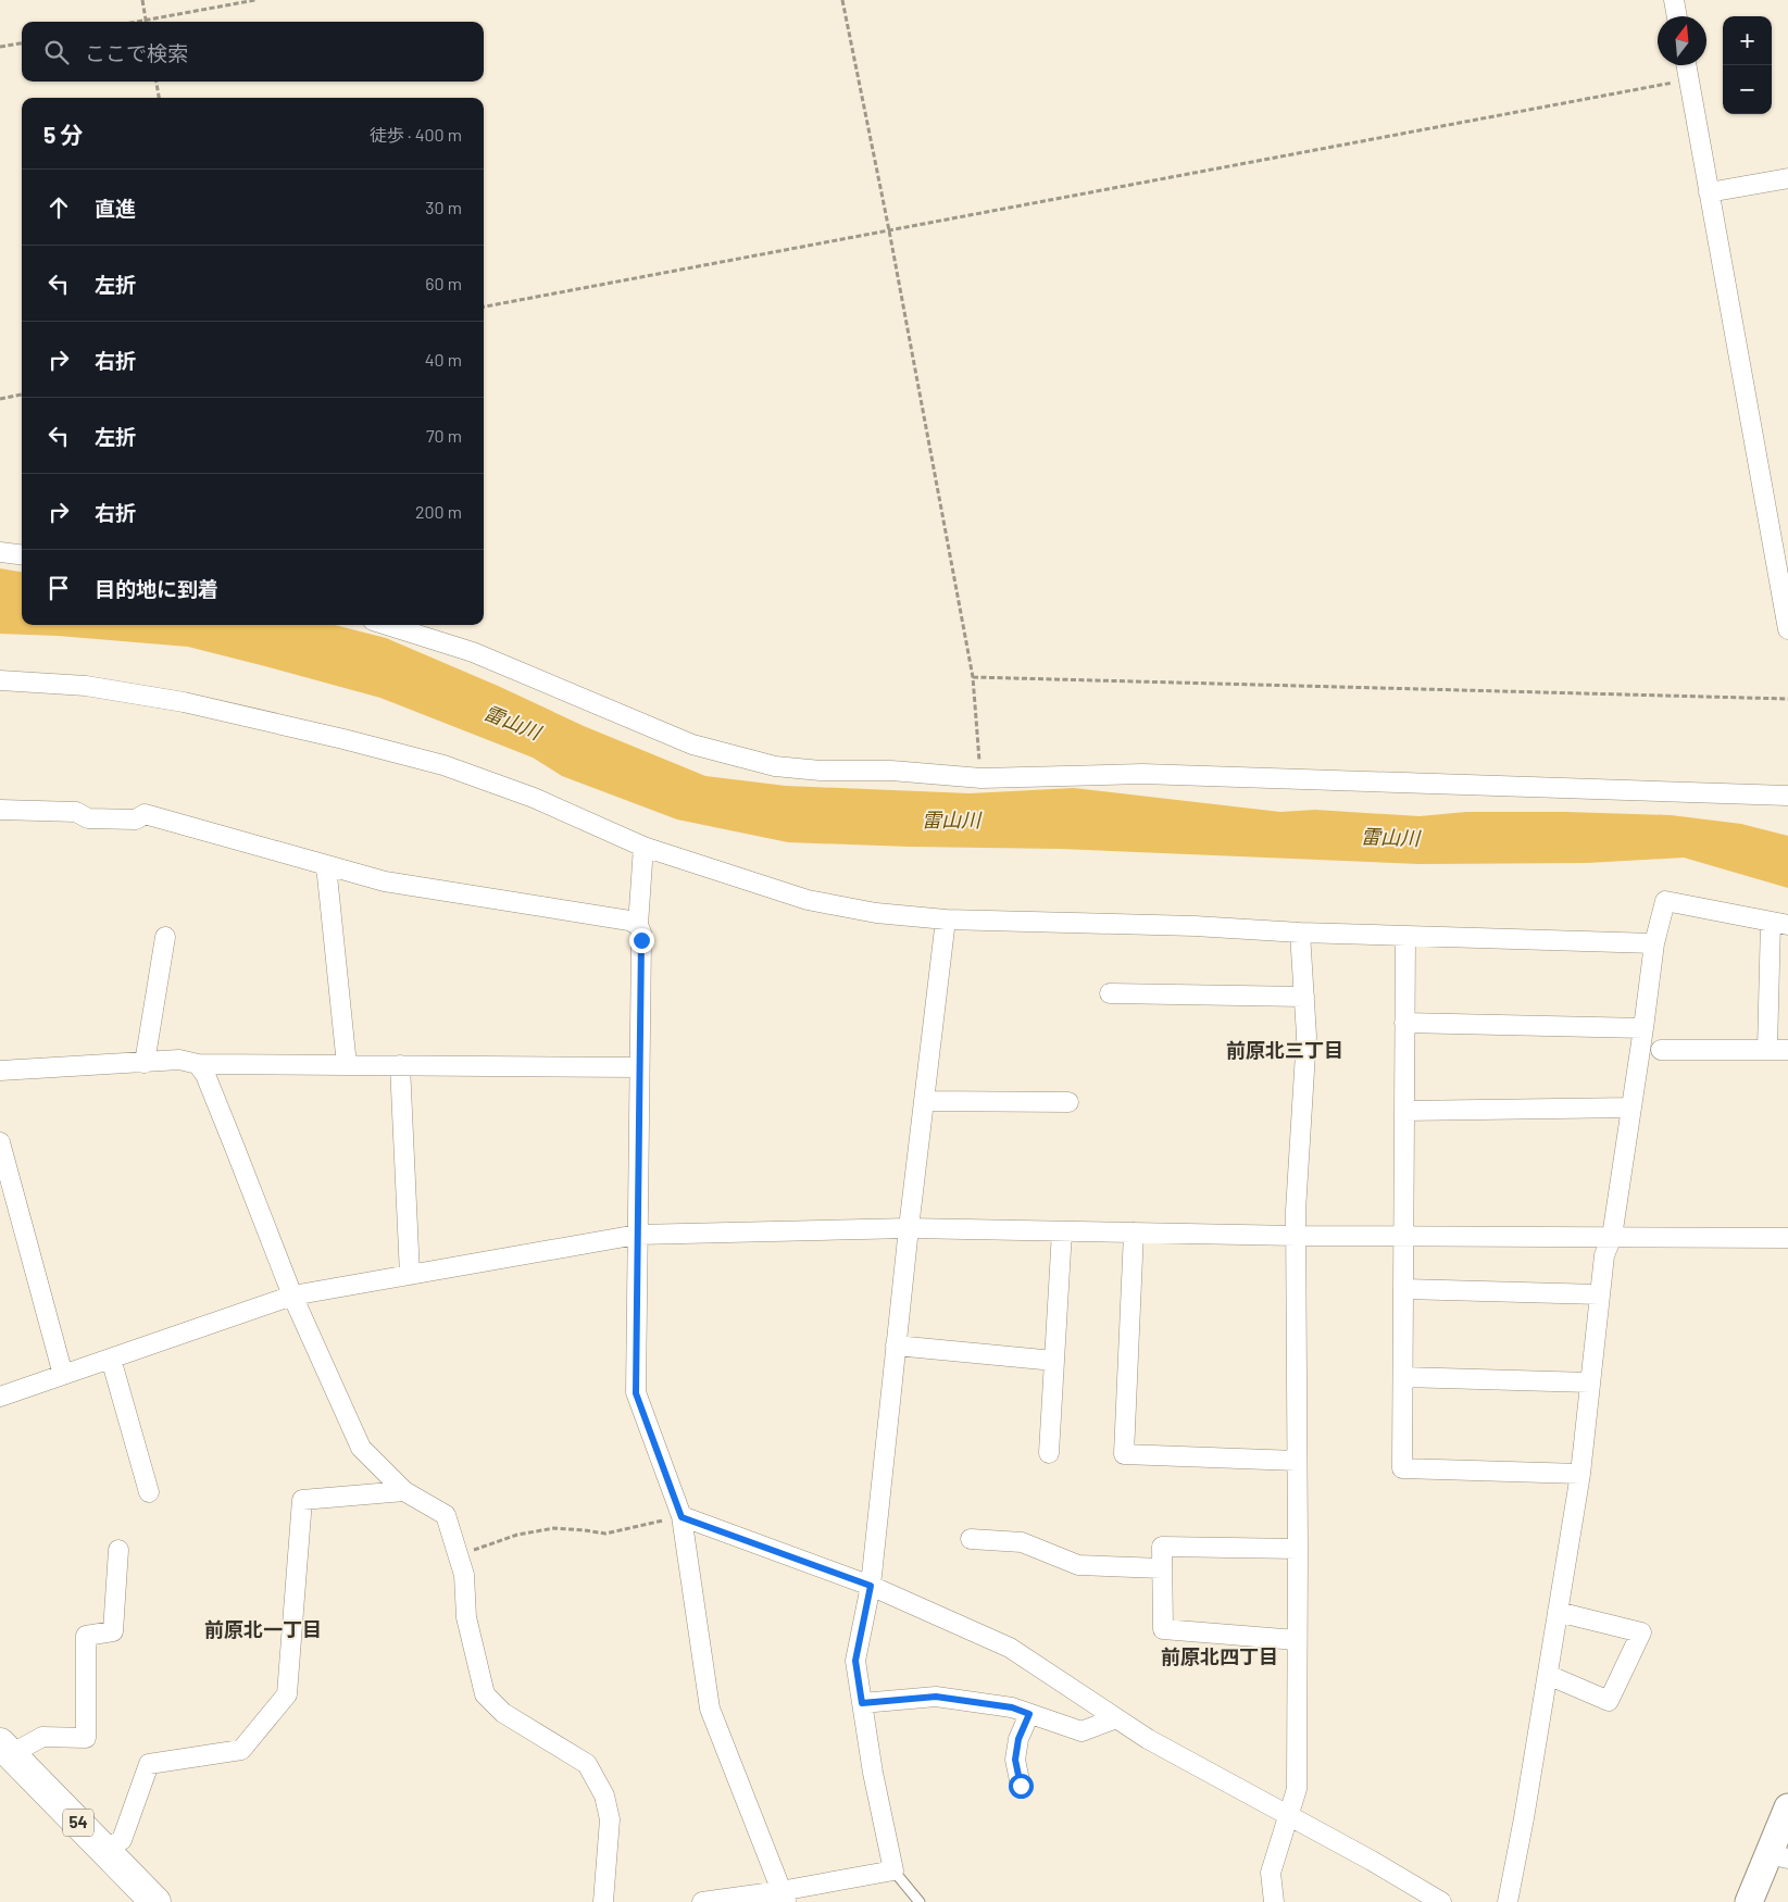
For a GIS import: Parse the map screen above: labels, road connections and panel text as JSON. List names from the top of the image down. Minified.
{"streets":{"main road":["54"]},"districts":["前原北三丁目","前原北一丁目","前原北四丁目"],"water":["雷山川"],"north":"top","page":{"map_buttons":["+","−"],"search":"ここで検索","heading":["5 分","徒歩 · 400 m"],"list":[["直進","30 m"],["左折","60 m"],["右折","40 m"],["左折","70 m"],["右折","200 m"],"目的地に到着"]}}
